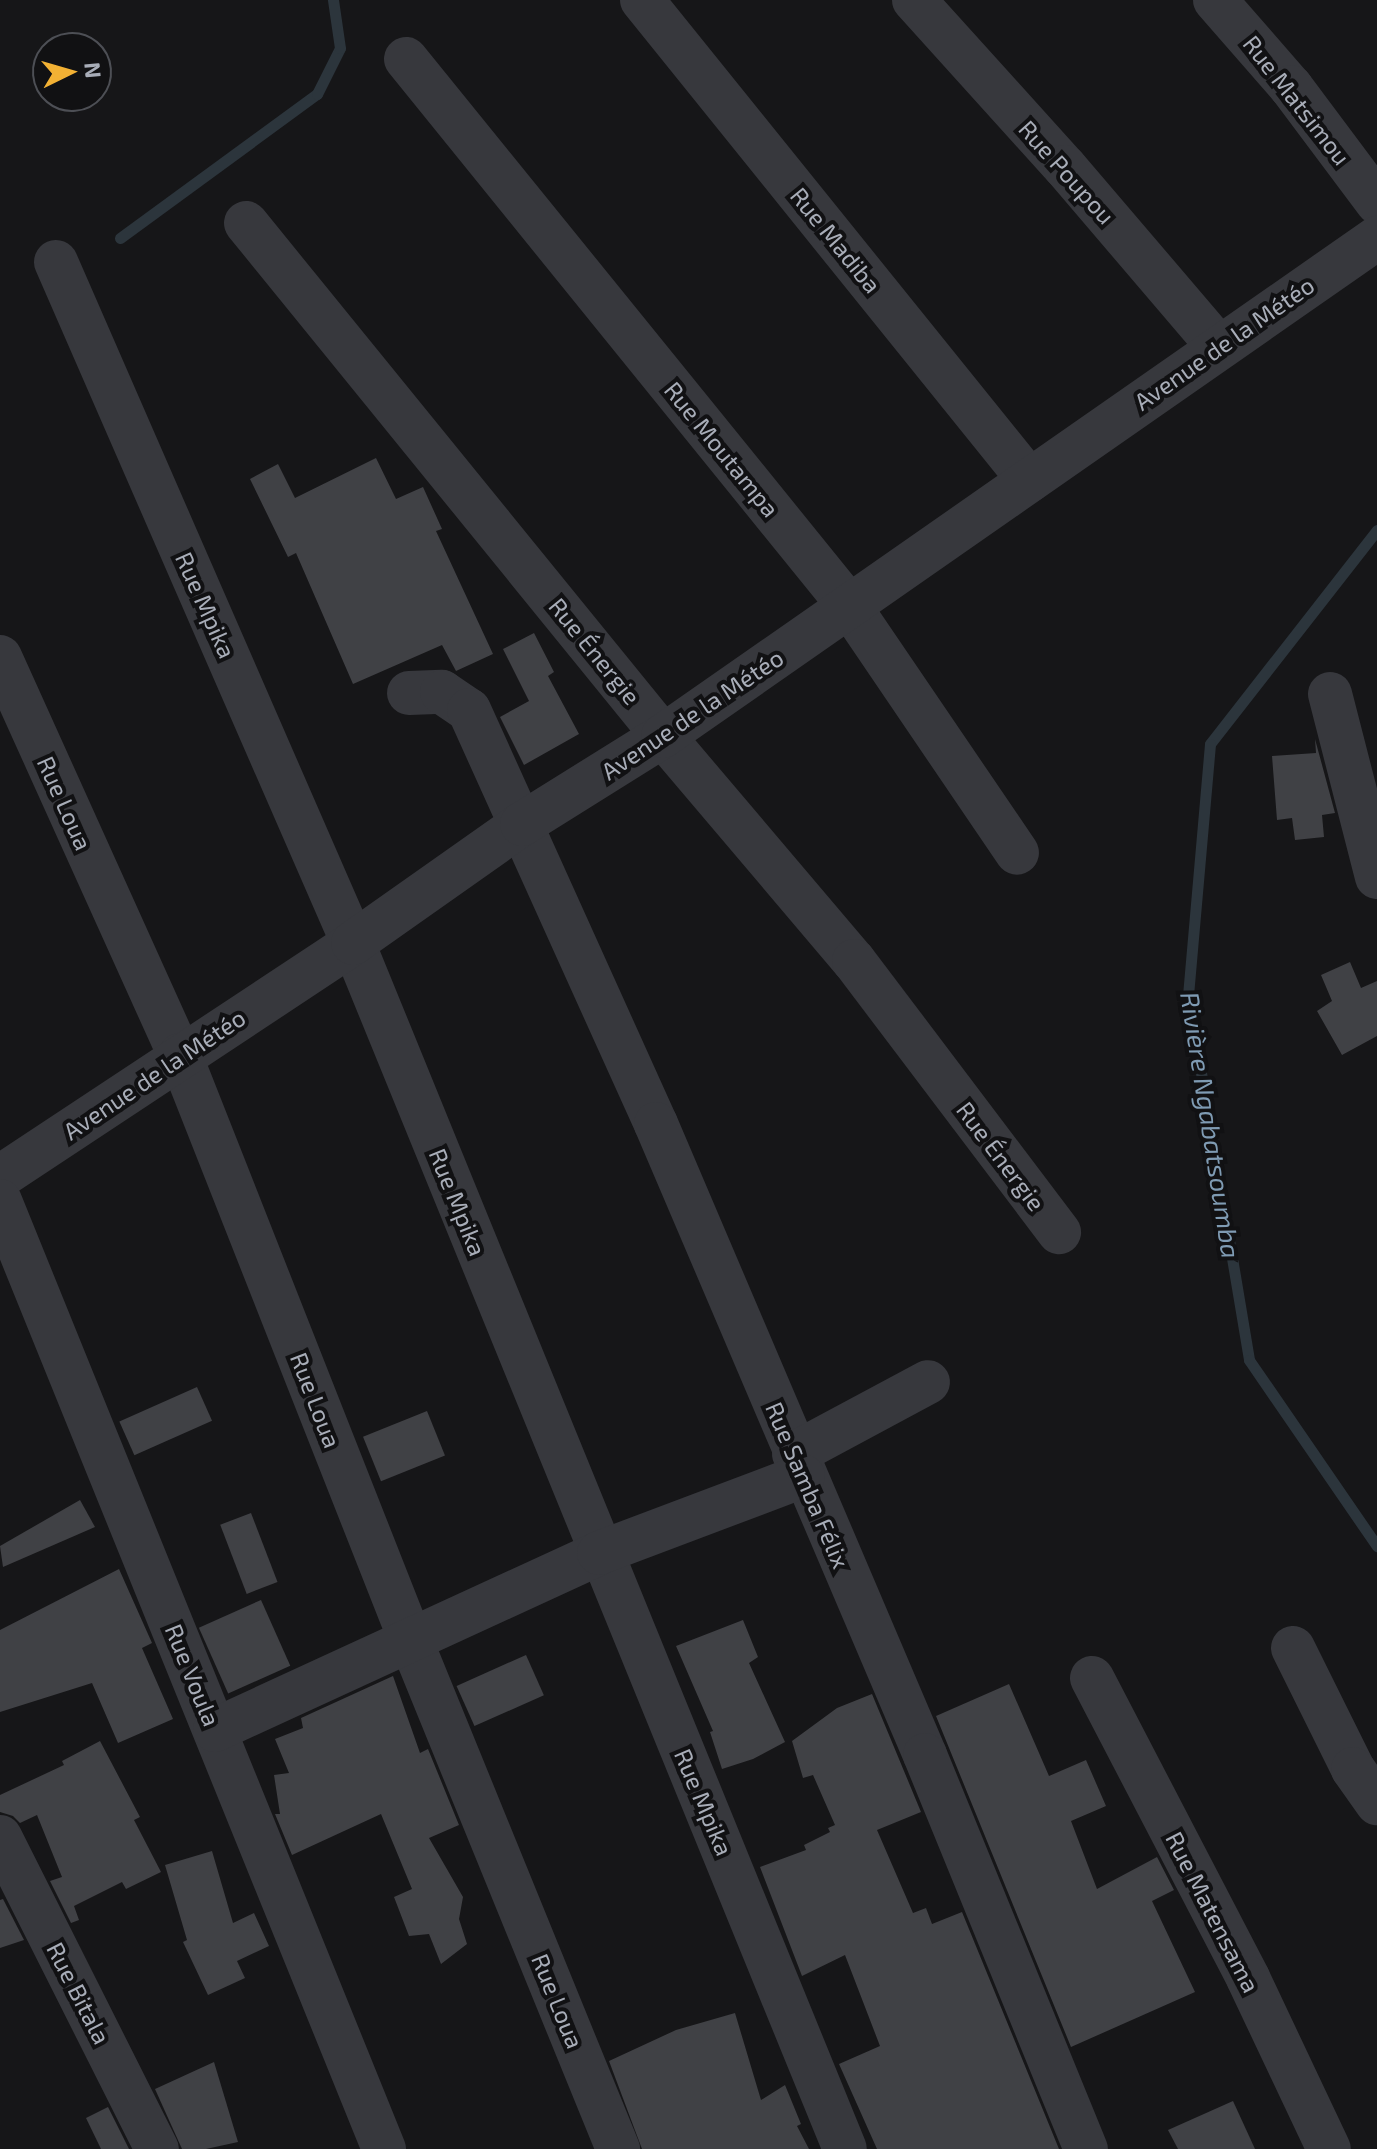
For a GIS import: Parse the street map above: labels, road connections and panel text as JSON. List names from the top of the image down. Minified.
{"streets":{"street":["Rue Matsimou","Rue Poupou","Rue Madiba","Avenue de la Météo","Rue Moutampa","Rue Mpika","Rue Énergie","Rue Loua","Rue Samba Félix","Rue Voula","Rue Matensama","Rue Bitala"]},"crossings":[["Rue Poupou","Avenue de la Météo"],["Rue Madiba","Avenue de la Météo"],["Avenue de la Météo","Rue Moutampa"],["Avenue de la Météo","Rue Mpika"],["Avenue de la Météo","Rue Énergie"],["Avenue de la Météo","Rue Loua"],["Avenue de la Météo","Rue Samba Félix"]],"water":["Rivière Ngabatsoumba"],"north":"right"}
